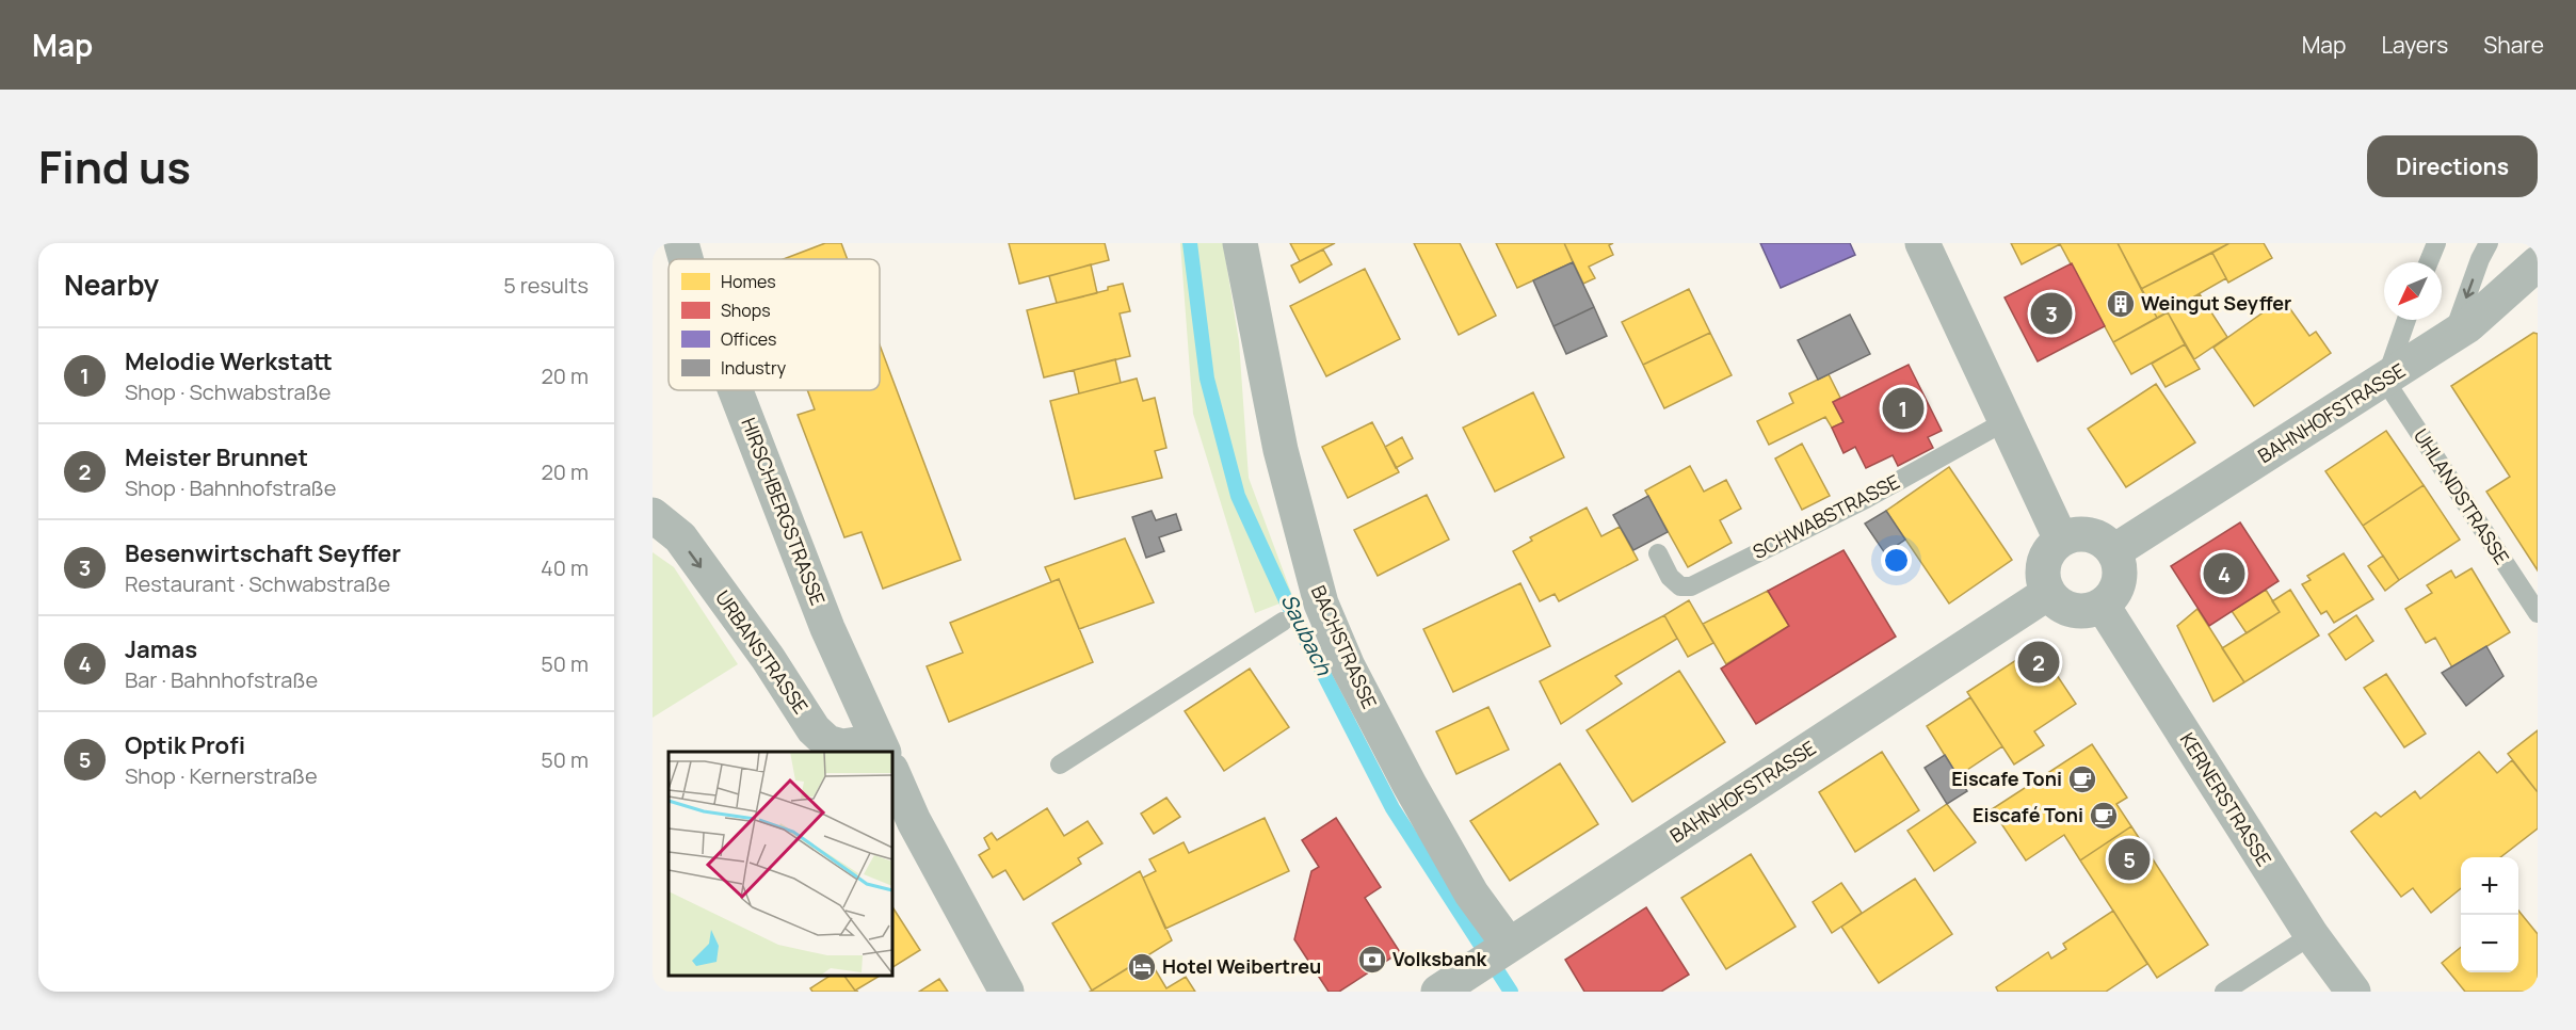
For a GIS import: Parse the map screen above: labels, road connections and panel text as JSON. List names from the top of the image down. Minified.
{"streets":{"street":["BAHNHOFSTRASSE","HIRSCHBERGSTRASSE","BACHSTRASSE","URBANSTRASSE","KERNERSTRASSE"],"lane":["UHLANDSTRASSE","SCHWABSTRASSE"]},"crossings":[["BAHNHOFSTRASSE","UHLANDSTRASSE"],["BAHNHOFSTRASSE","BACHSTRASSE"],["BAHNHOFSTRASSE","KERNERSTRASSE"]],"one_way":["URBANSTRASSE"],"water":["Saubach"],"places":{"building":["Weingut Seyffer"],"cafe":["Eiscafe Toni","Eiscafé Toni"],"bank":["Volksbank"],"hotel":["Hotel Weibertreu"]},"legend":["Homes","Shops","Offices","Industry"],"north":"bottom left","page":{"header":"Map","nav":["Map","Layers","Share"],"title":"Find us","buttons":"Directions","heading":["Nearby","5 results"],"pins":["3","1","4","2","5"],"list":[{"mark":"1","name":"Melodie Werkstatt","note":"Shop · Schwabstraße","value":"20 m"},{"mark":"2","name":"Meister Brunnet","note":"Shop · Bahnhofstraße","value":"20 m"},{"mark":"3","name":"Besenwirtschaft Seyffer","note":"Restaurant · Schwabstraße","value":"40 m"},{"mark":"4","name":"Jamas","note":"Bar · Bahnhofstraße","value":"50 m"},{"mark":"5","name":"Optik Profi","note":"Shop · Kernerstraße","value":"50 m"}],"map_buttons":["+","−"]}}
